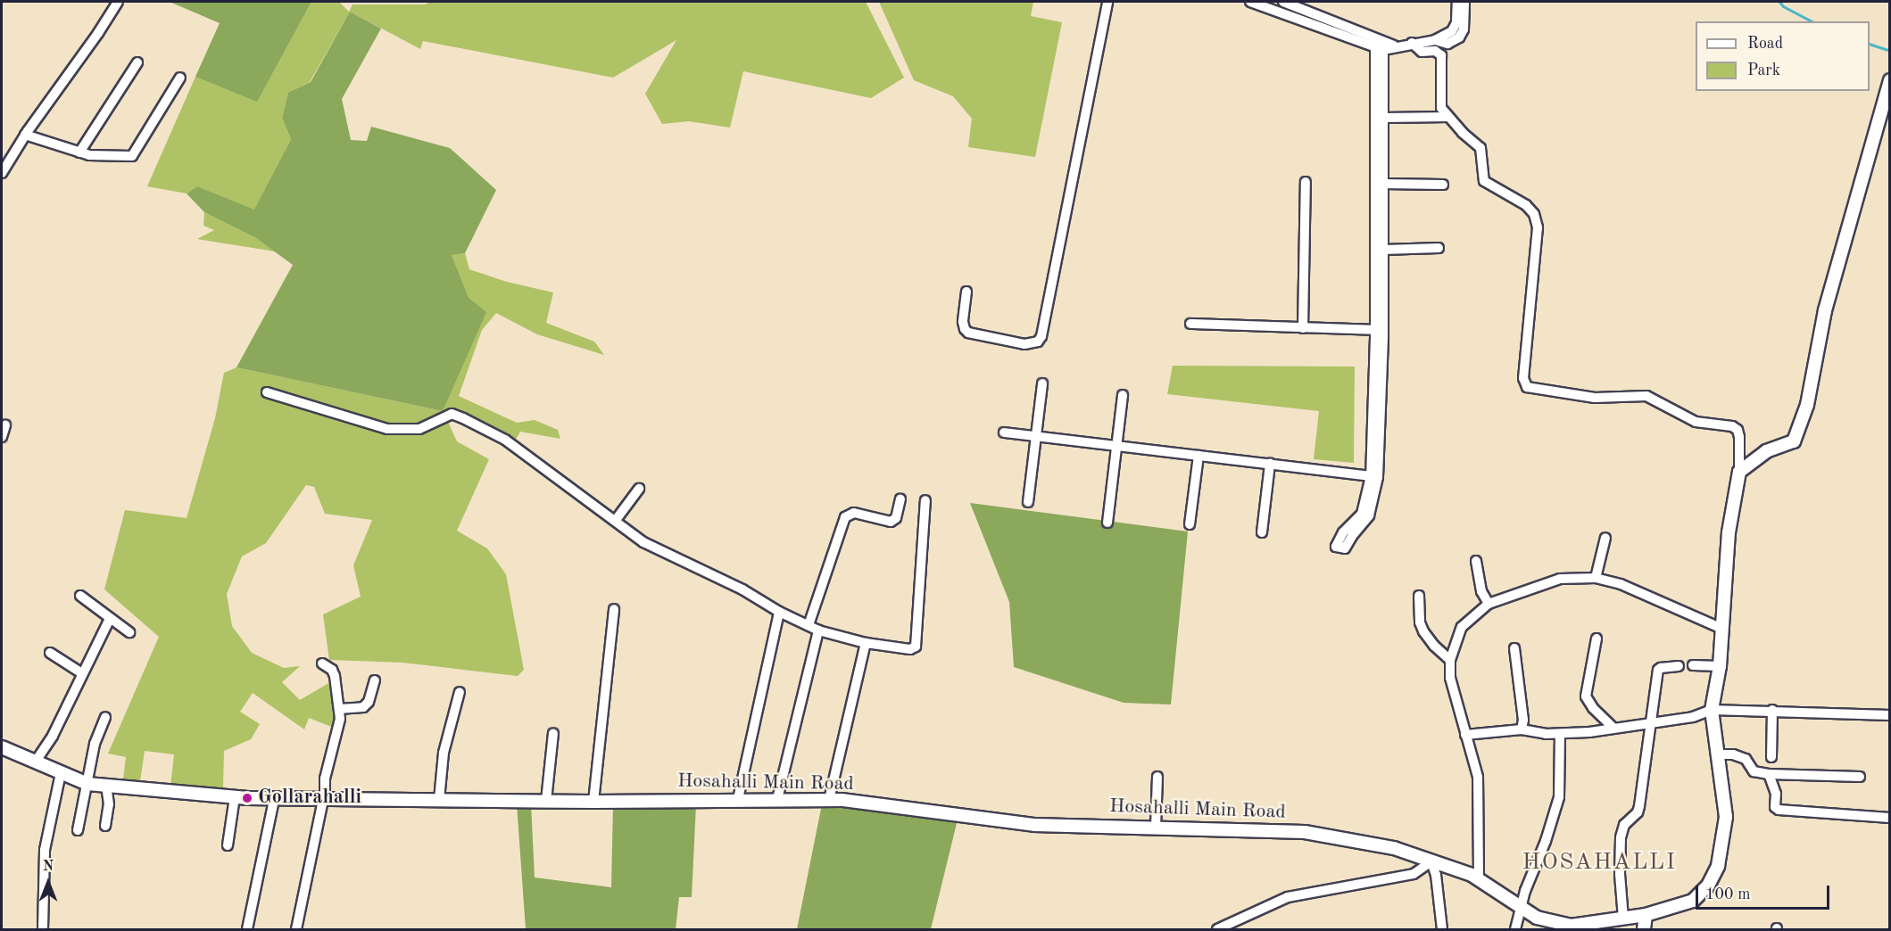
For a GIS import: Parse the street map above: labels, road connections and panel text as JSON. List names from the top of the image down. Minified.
{"streets":{"street":["Hosahalli Main Road"]},"districts":["HOSAHALLI"],"places":["Gollarahalli"],"legend":["Road","Park"],"scale_bar":"100 m","north":"top"}
